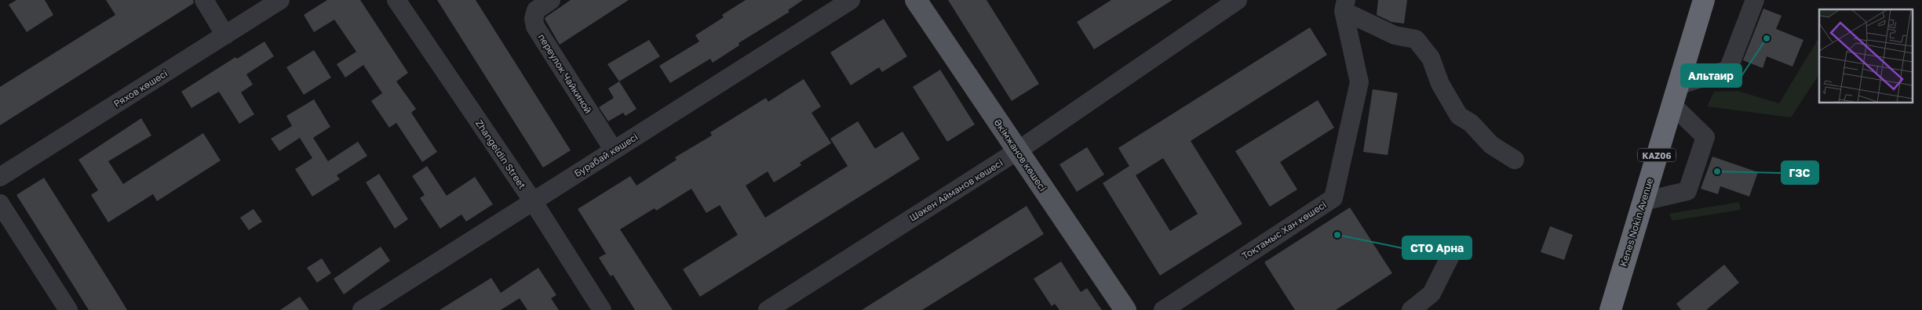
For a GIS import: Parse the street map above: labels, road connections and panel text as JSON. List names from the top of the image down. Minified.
{"streets":{"highway":["KАZ06","Kenes Nokin Avenue"],"main road":["Әкімжанов көшесі"],"street":["переулок Чайкиной","Ряхов көшесі","Zhangeldin Street","Бурабай көшесі","Шәкен Айманов көшесі","Тоқтамыс Хан көшесі"]},"crossings":[["переулок Чайкиной","Бурабай көшесі"],["Zhangeldin Street","Бурабай көшесі"],["Әкімжанов көшесі","Шәкен Айманов көшесі"]],"places":["Альтаир","ГЗС","СТО Арна"]}
